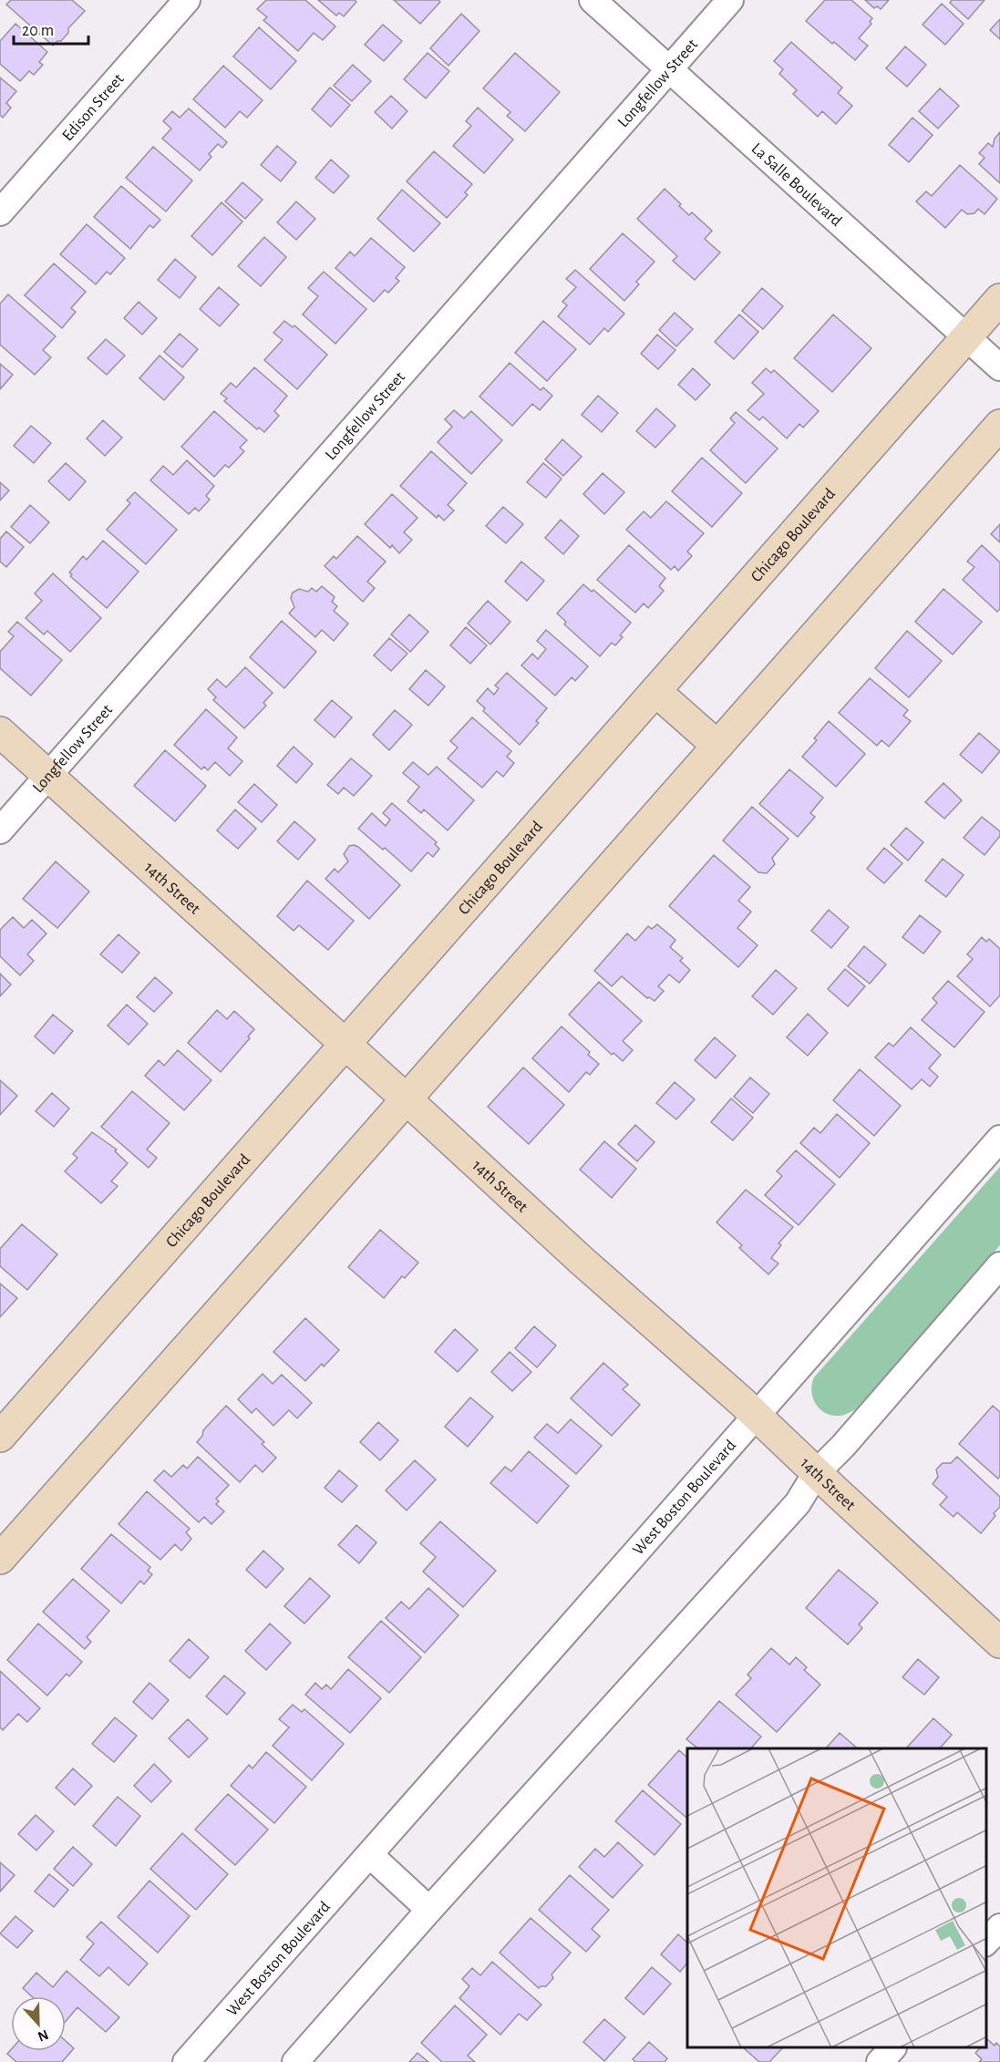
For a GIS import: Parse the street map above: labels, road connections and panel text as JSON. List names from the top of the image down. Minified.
{"streets":{"street":["Longfellow Street","Edison Street","La Salle Boulevard","Chicago Boulevard","14th Street","West Boston Boulevard"]},"crossings":[["Longfellow Street","La Salle Boulevard"],["Longfellow Street","14th Street"],["La Salle Boulevard","Chicago Boulevard"],["Chicago Boulevard","14th Street"],["14th Street","West Boston Boulevard"]],"scale_bar":"20 m","north":"bottom"}
